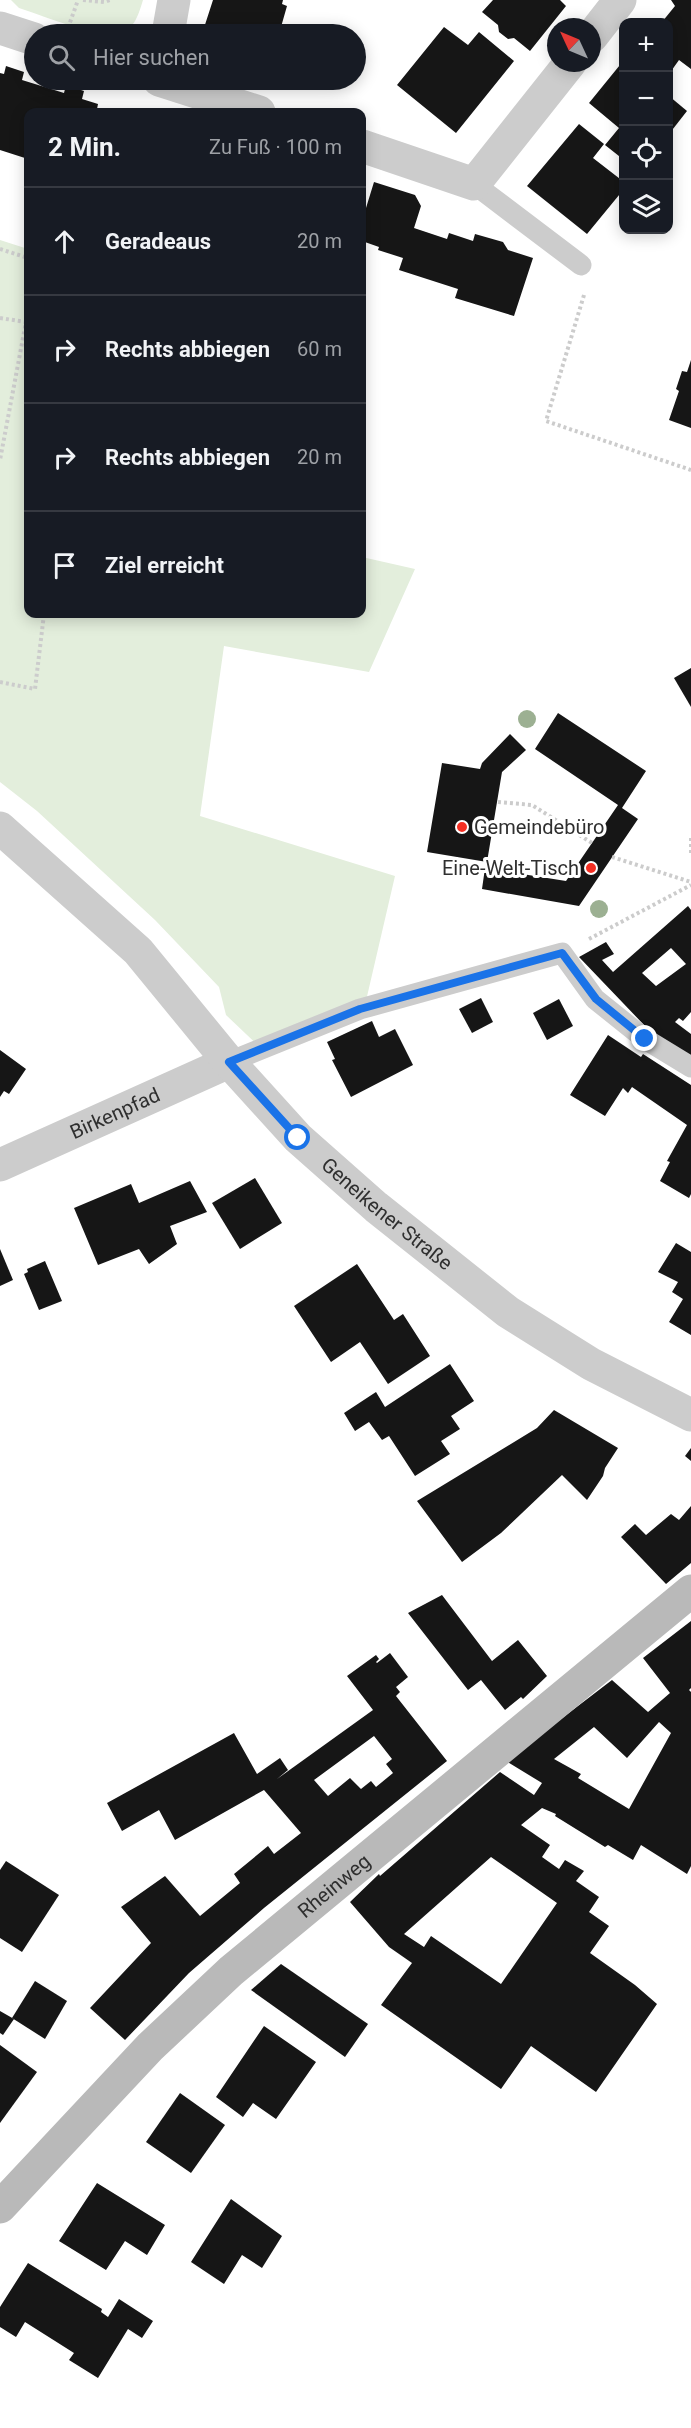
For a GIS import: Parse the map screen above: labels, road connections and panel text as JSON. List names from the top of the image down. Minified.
{"streets":{"main road":["Rheinweg"],"street":["Birkenpfad","Geneikener Straße"]},"crossings":[["Birkenpfad","Geneikener Straße"]],"places":["Gemeindebüro","Eine-Welt-Tisch"],"north":"top left","page":{"map_buttons":["+","−"],"search":"Hier suchen","heading":["2 Min.","Zu Fuß · 100 m"],"list":[["Geradeaus","20 m"],["Rechts abbiegen","60 m"],["Rechts abbiegen","20 m"],"Ziel erreicht"]}}
